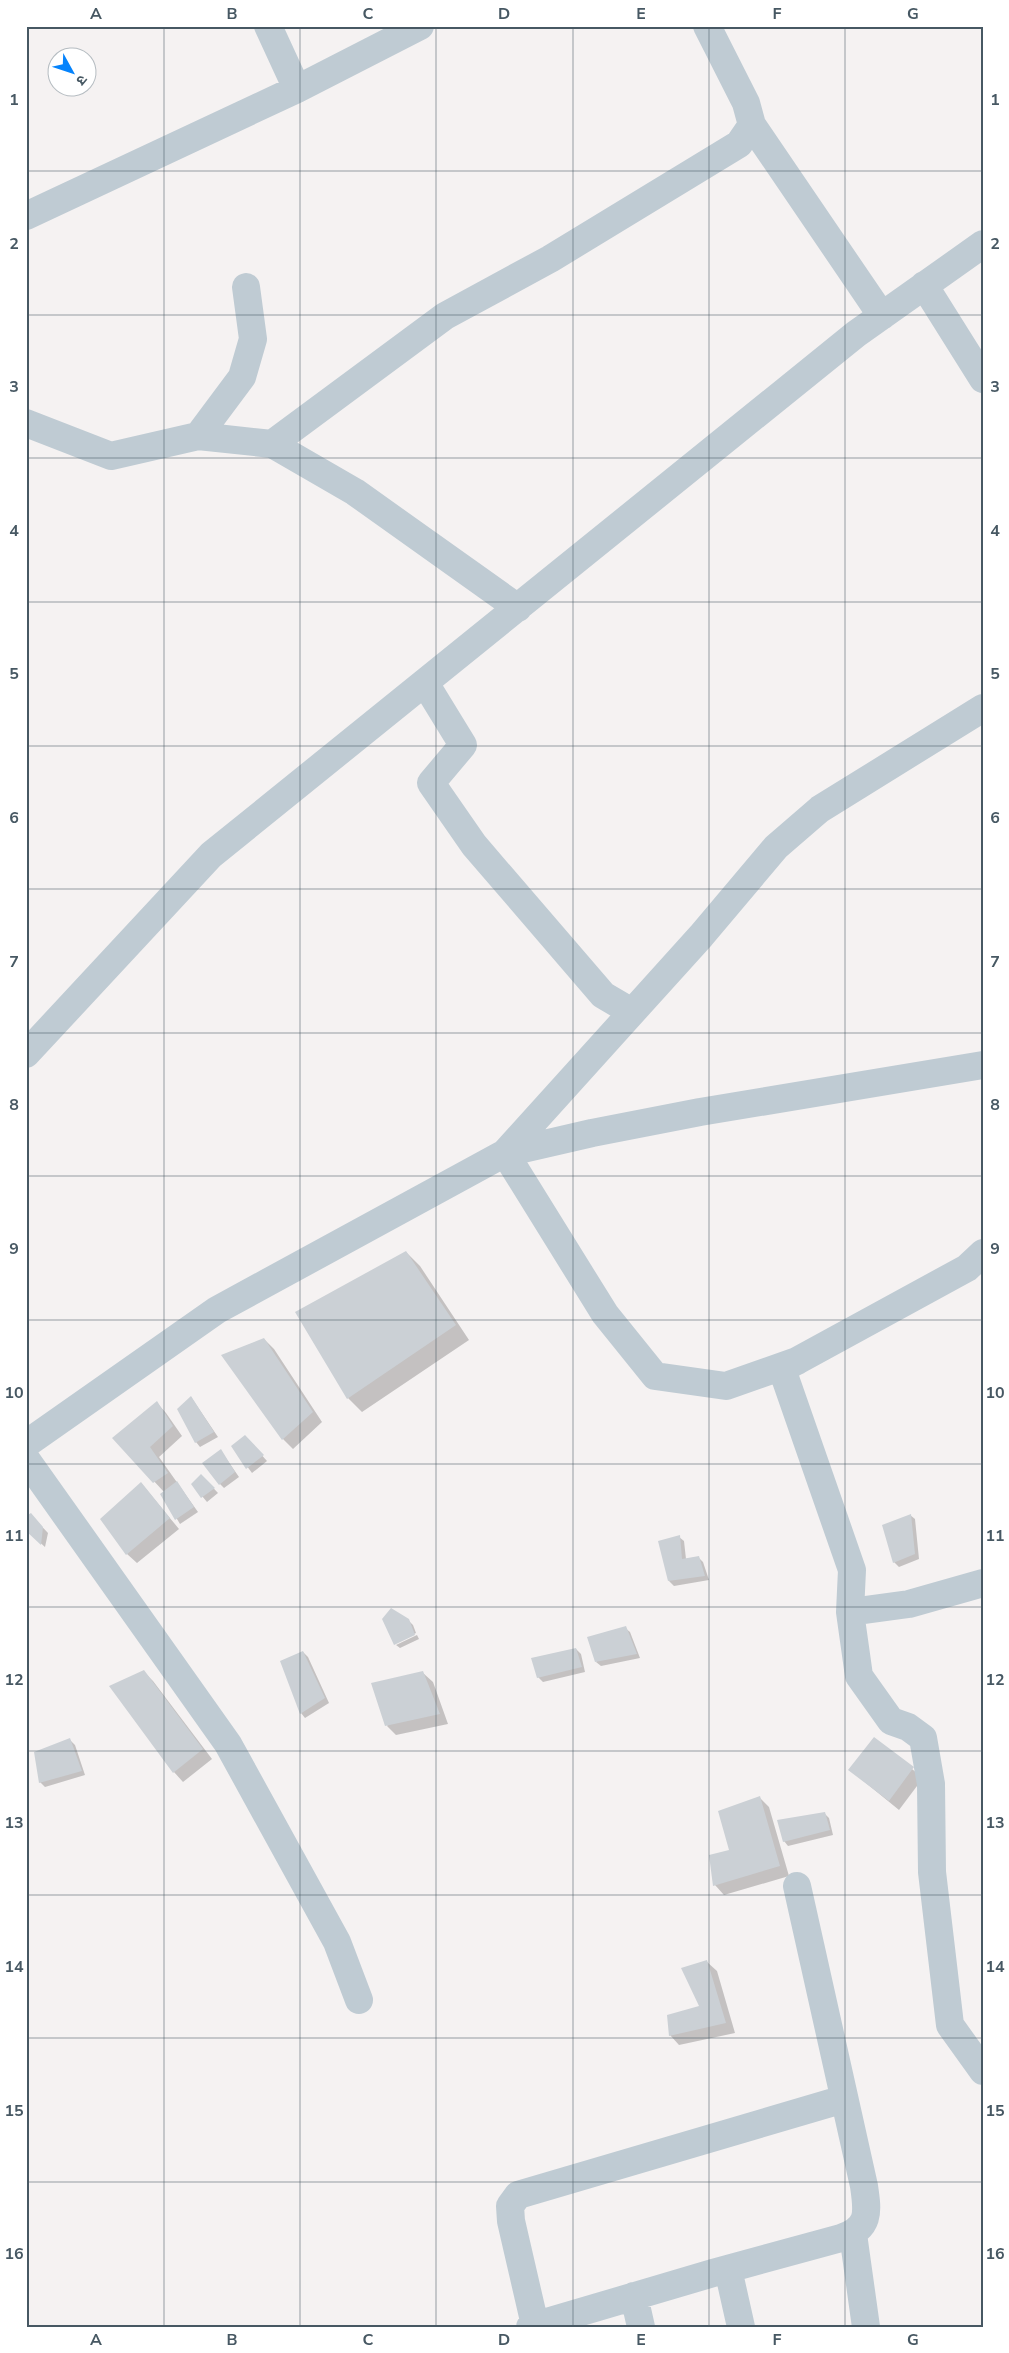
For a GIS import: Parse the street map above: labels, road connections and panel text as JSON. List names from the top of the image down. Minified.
{"north":"bottom right","grid":{"columns":["A","B","C","D","E","F","G"],"rows":["1","2","3","4","5","6","7","8","9","10","11","12","13","14","15","16"]}}
